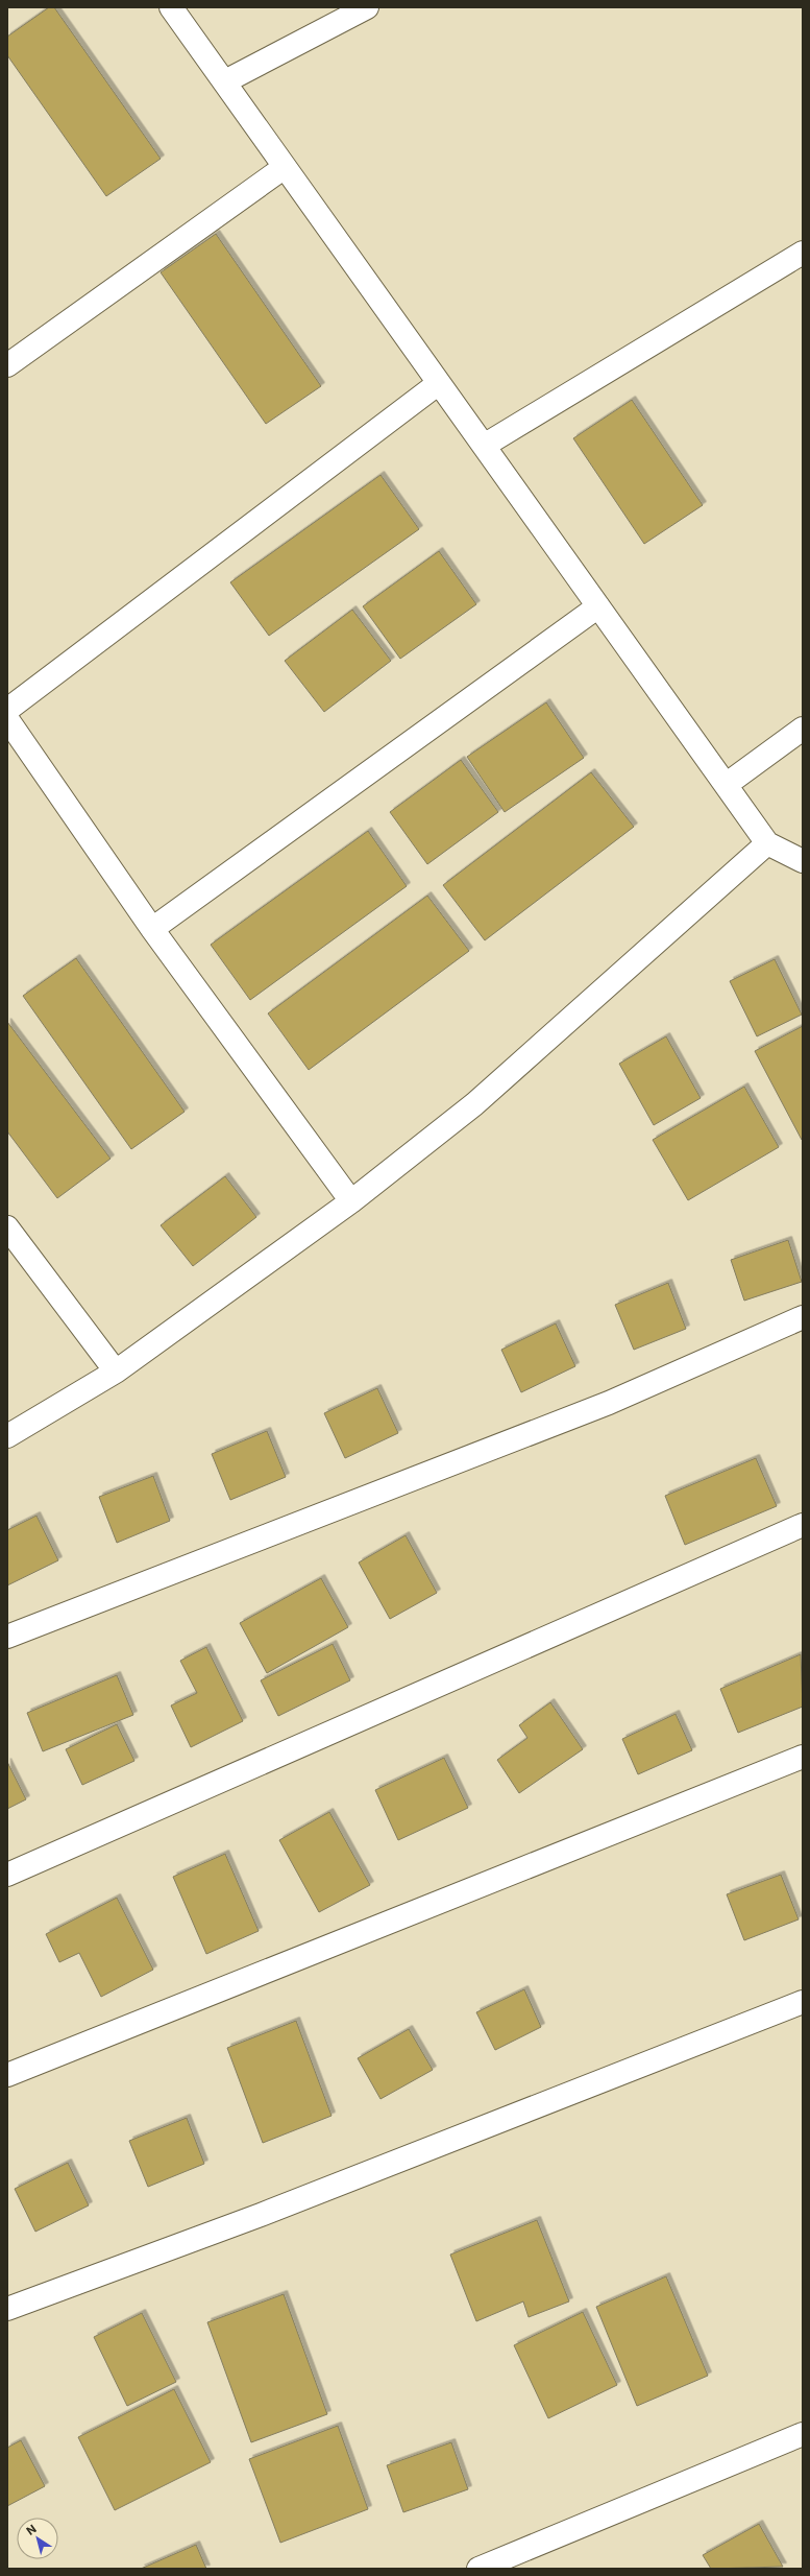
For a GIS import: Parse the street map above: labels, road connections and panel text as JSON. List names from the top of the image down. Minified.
{"north":"top left"}
